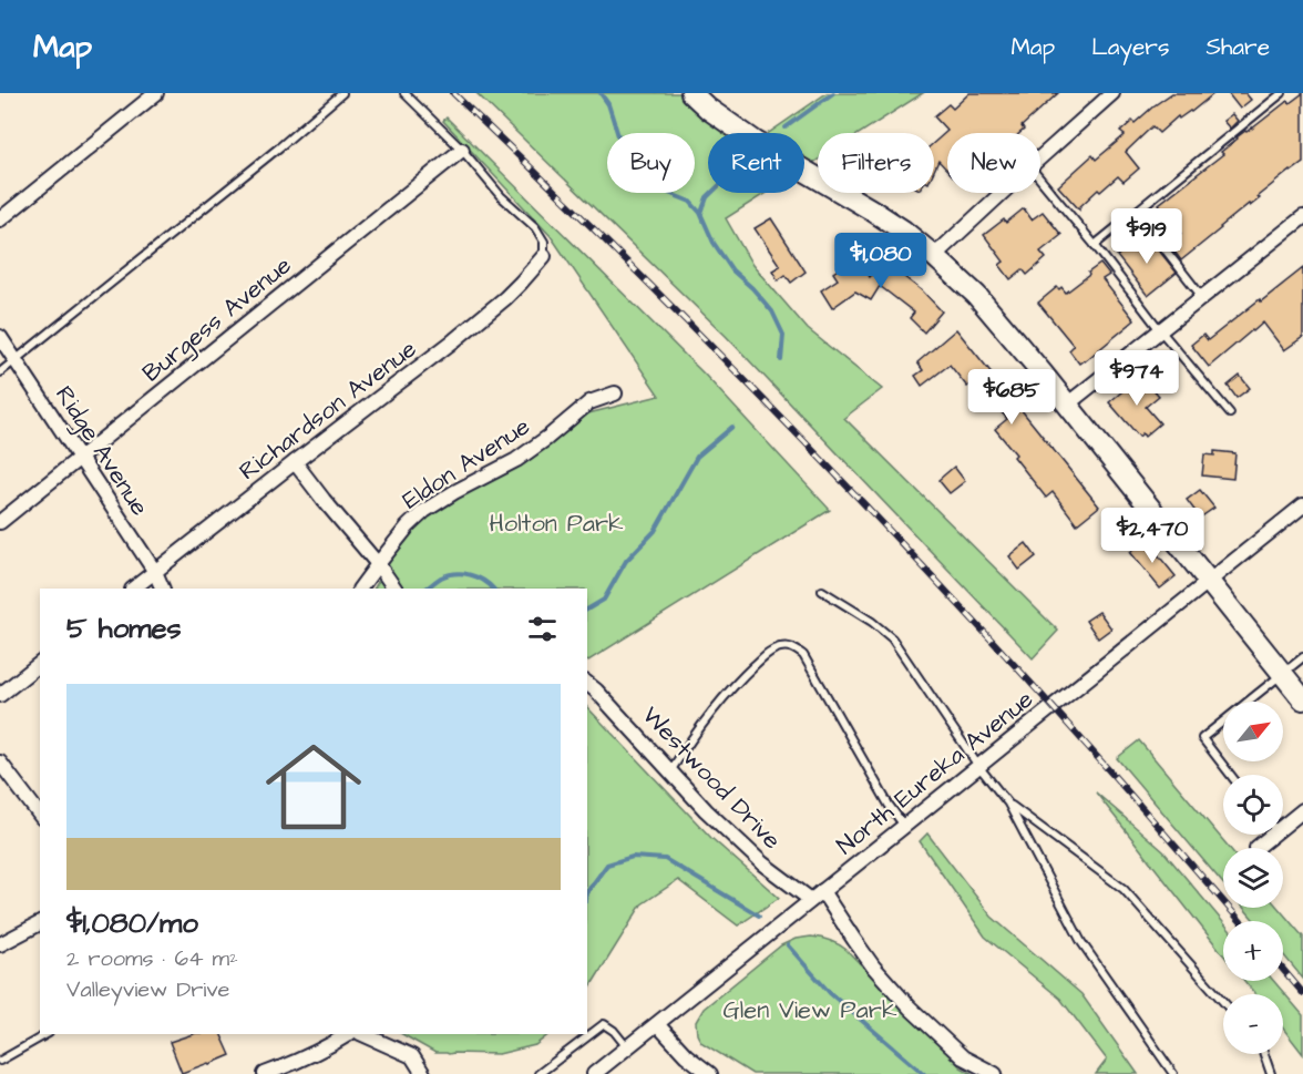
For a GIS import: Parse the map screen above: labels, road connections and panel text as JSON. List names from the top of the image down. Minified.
{"streets":{"street":["Burgess Avenue","Richardson Avenue","Ridge Avenue","Eldon Avenue","North Eureka Avenue","Westwood Drive"]},"crossings":[["Burgess Avenue","Ridge Avenue"],["Richardson Avenue","Ridge Avenue"],["North Eureka Avenue","Westwood Drive"]],"parks":["Holton Park","Glen View Park"],"north":"top right","page":{"header":"Map","nav":["Map","Layers","Share"],"chip":["Buy","Rent","Filters","New"],"price":["$919","$1,080","$974","$685","$2,470"],"heading":"5 homes","list":[{"name":"$1,080/mo","note":"2 rooms · 64 m² · Valleyview Drive"}],"map_buttons":["+","−"]}}
